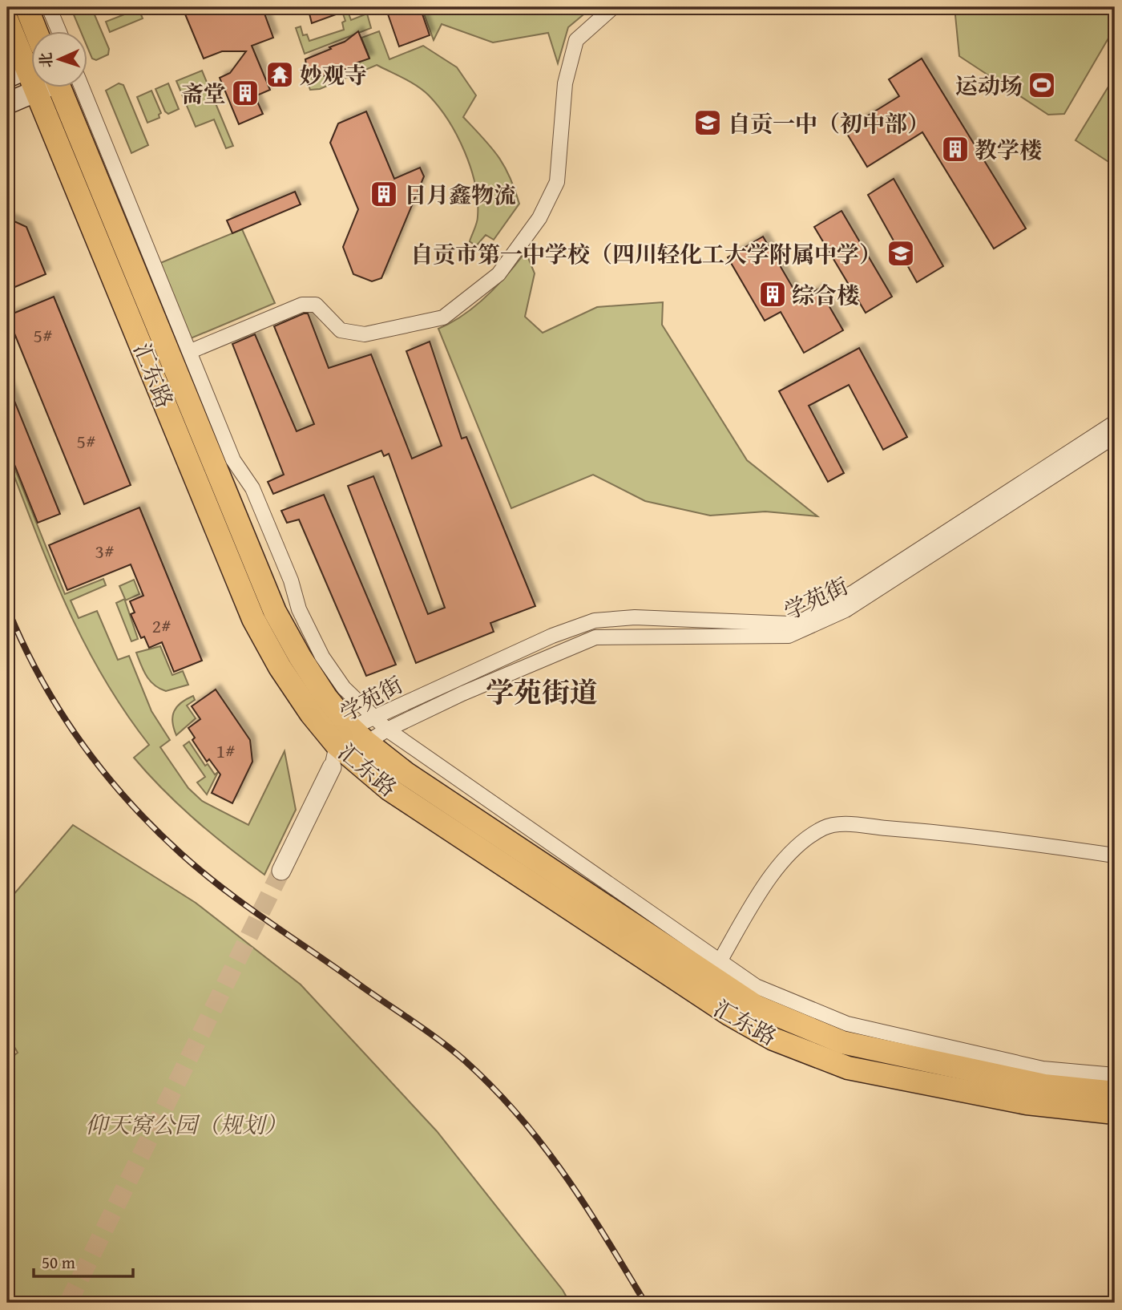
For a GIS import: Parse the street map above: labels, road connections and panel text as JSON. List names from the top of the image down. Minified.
{"streets":{"main road":["汇东路"],"street":["学苑街"]},"crossings":[["汇东路","学苑街"]],"districts":["学苑街道"],"parks":["仰天窝公园（规划）"],"places":{"temple":["妙观寺"],"sports":["运动场"],"building":["斋堂","教学楼","日月鑫物流","综合楼"],"school or university":["自贡一中（初中部）","自贡市第一中学校（四川轻化工大学附属中学）"]},"house_numbers":["5#","5#","3#","2#","1#"],"scale_bar":"50 m","north":"left"}
